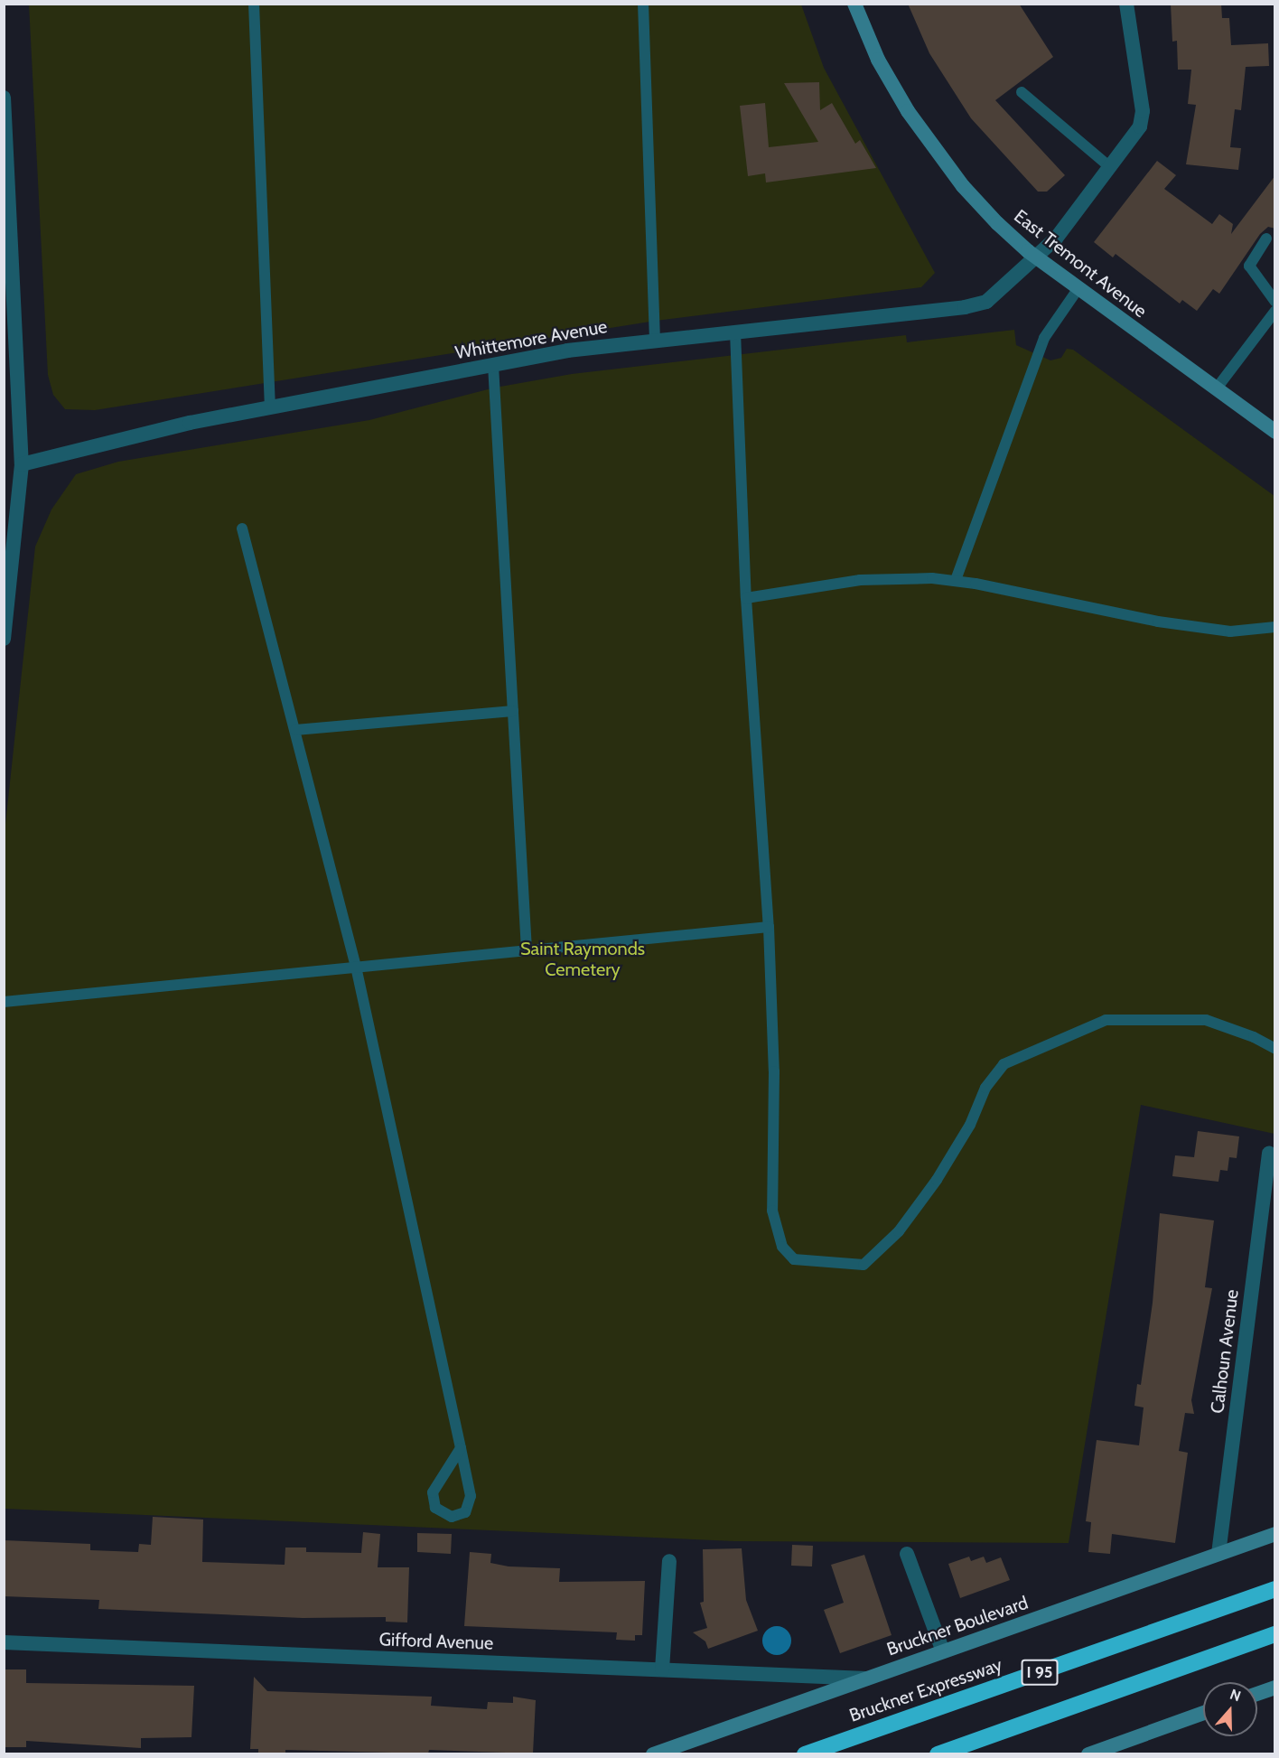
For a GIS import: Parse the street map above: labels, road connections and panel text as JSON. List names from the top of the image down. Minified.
{"streets":{"highway":["I 95","Bruckner Expressway"],"main road":["East Tremont Avenue","Bruckner Boulevard"],"street":["Whittemore Avenue","Calhoun Avenue","Gifford Avenue"]},"crossings":[["East Tremont Avenue","Whittemore Avenue"],["Calhoun Avenue","Bruckner Boulevard"],["Bruckner Boulevard","Gifford Avenue"]],"parks":["Saint Raymonds Cemetery"],"north":"top"}
